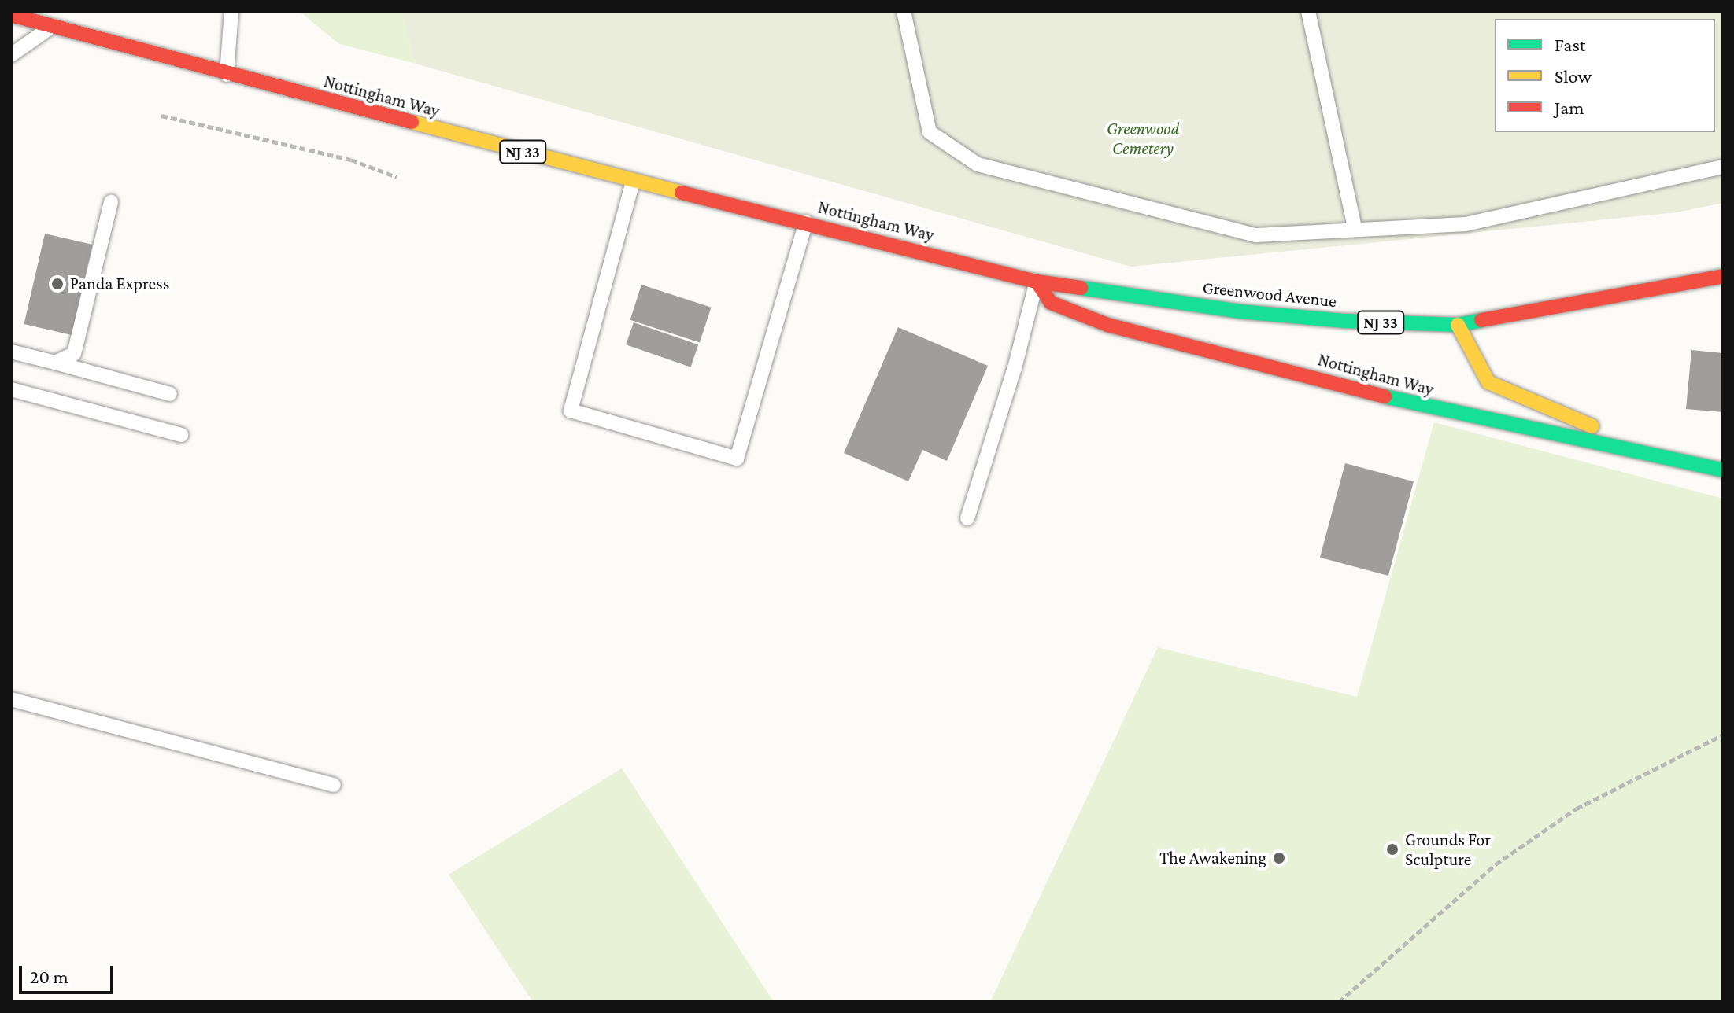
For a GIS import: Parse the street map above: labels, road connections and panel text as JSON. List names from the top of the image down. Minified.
{"streets":{"main road":["Nottingham Way","NJ 33","Greenwood Avenue"]},"crossings":[["Nottingham Way","Greenwood Avenue"]],"parks":["Greenwood Cemetery"],"places":["Panda Express","Grounds For Sculpture","The Awakening"],"legend":["Fast","Slow","Jam"],"scale_bar":"20 m"}
